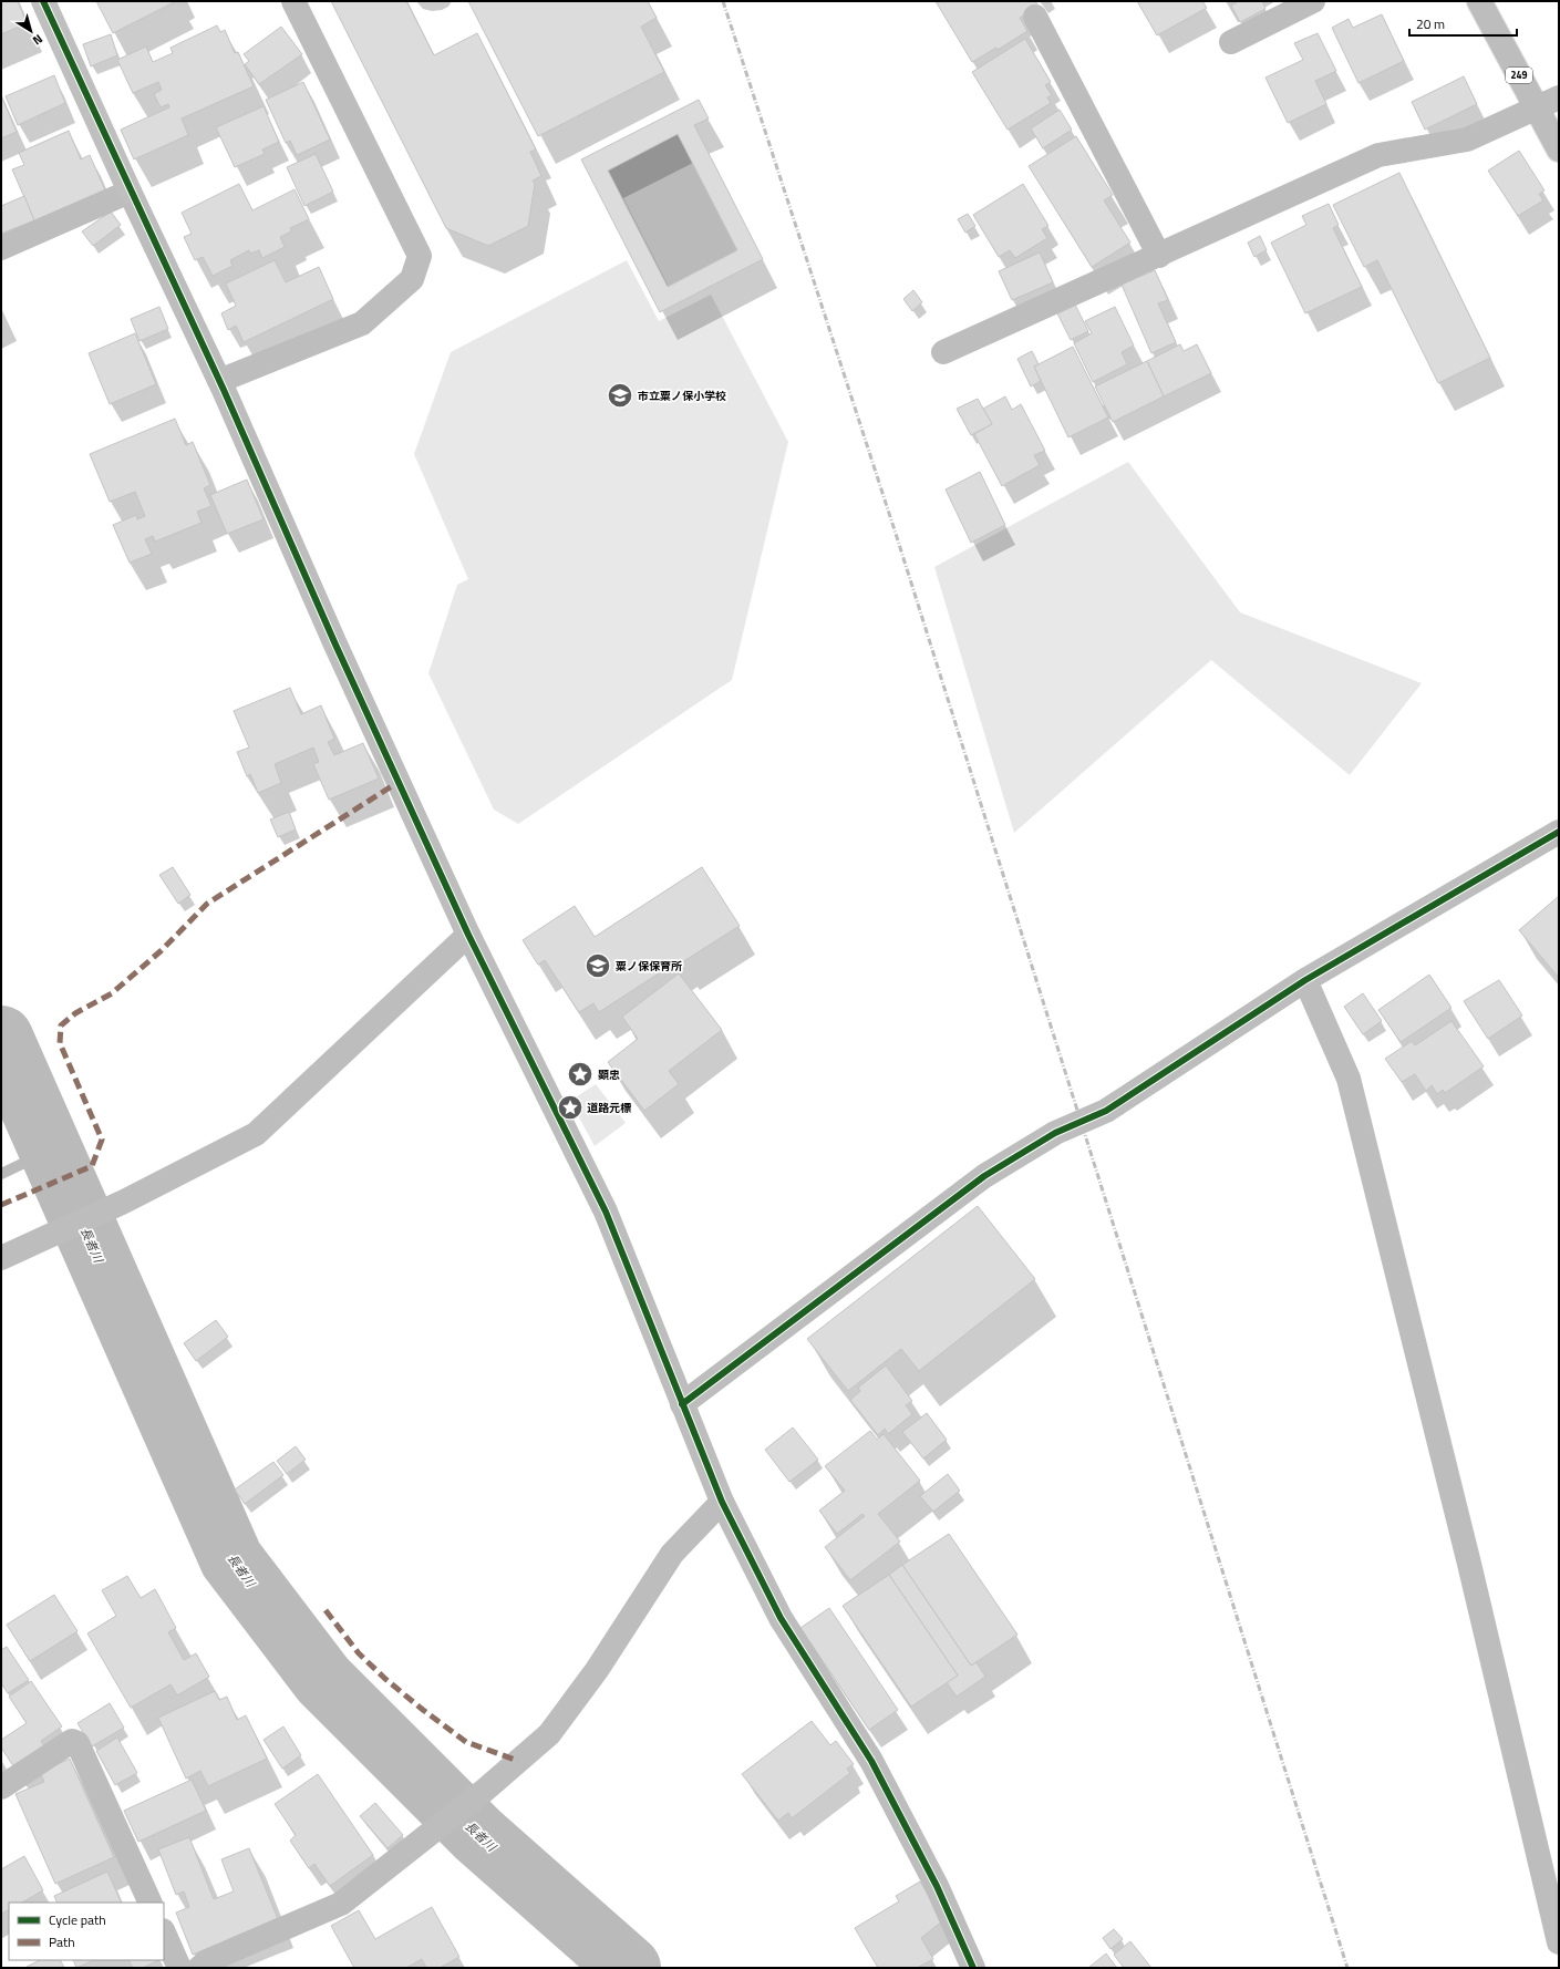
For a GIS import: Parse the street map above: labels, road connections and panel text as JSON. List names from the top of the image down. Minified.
{"streets":{"main road":["249"]},"water":["長者川"],"places":{"school or university":["市立粟ノ保小学校","粟ノ保保育所"],"place":["顕忠","道路元標"]},"legend":["Cycle path","Path"],"scale_bar":"20 m","north":"bottom right"}
